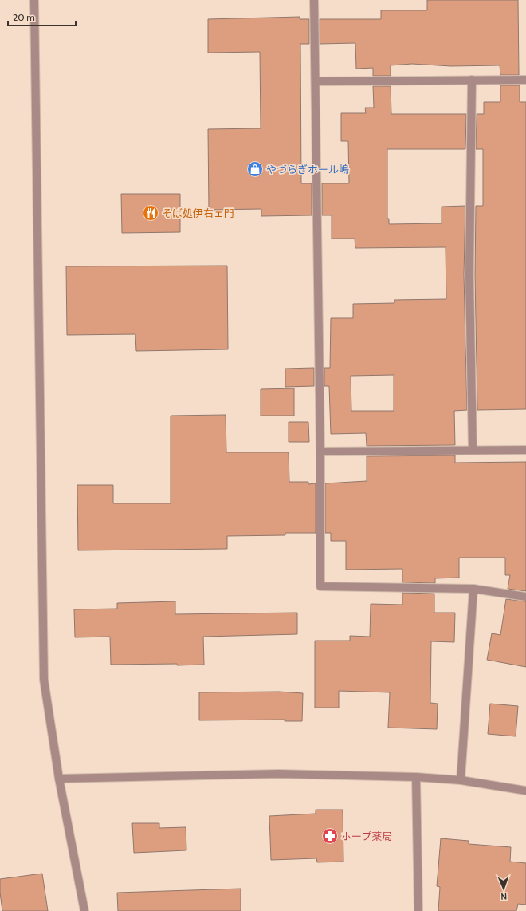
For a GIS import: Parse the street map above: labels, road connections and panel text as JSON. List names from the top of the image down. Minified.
{"places":{"shop":["やづらぎホール嶋"],"restaurant":["そば処伊右ェ門"],"pharmacy":["ホープ薬局"]},"scale_bar":"20 m","north":"bottom"}
